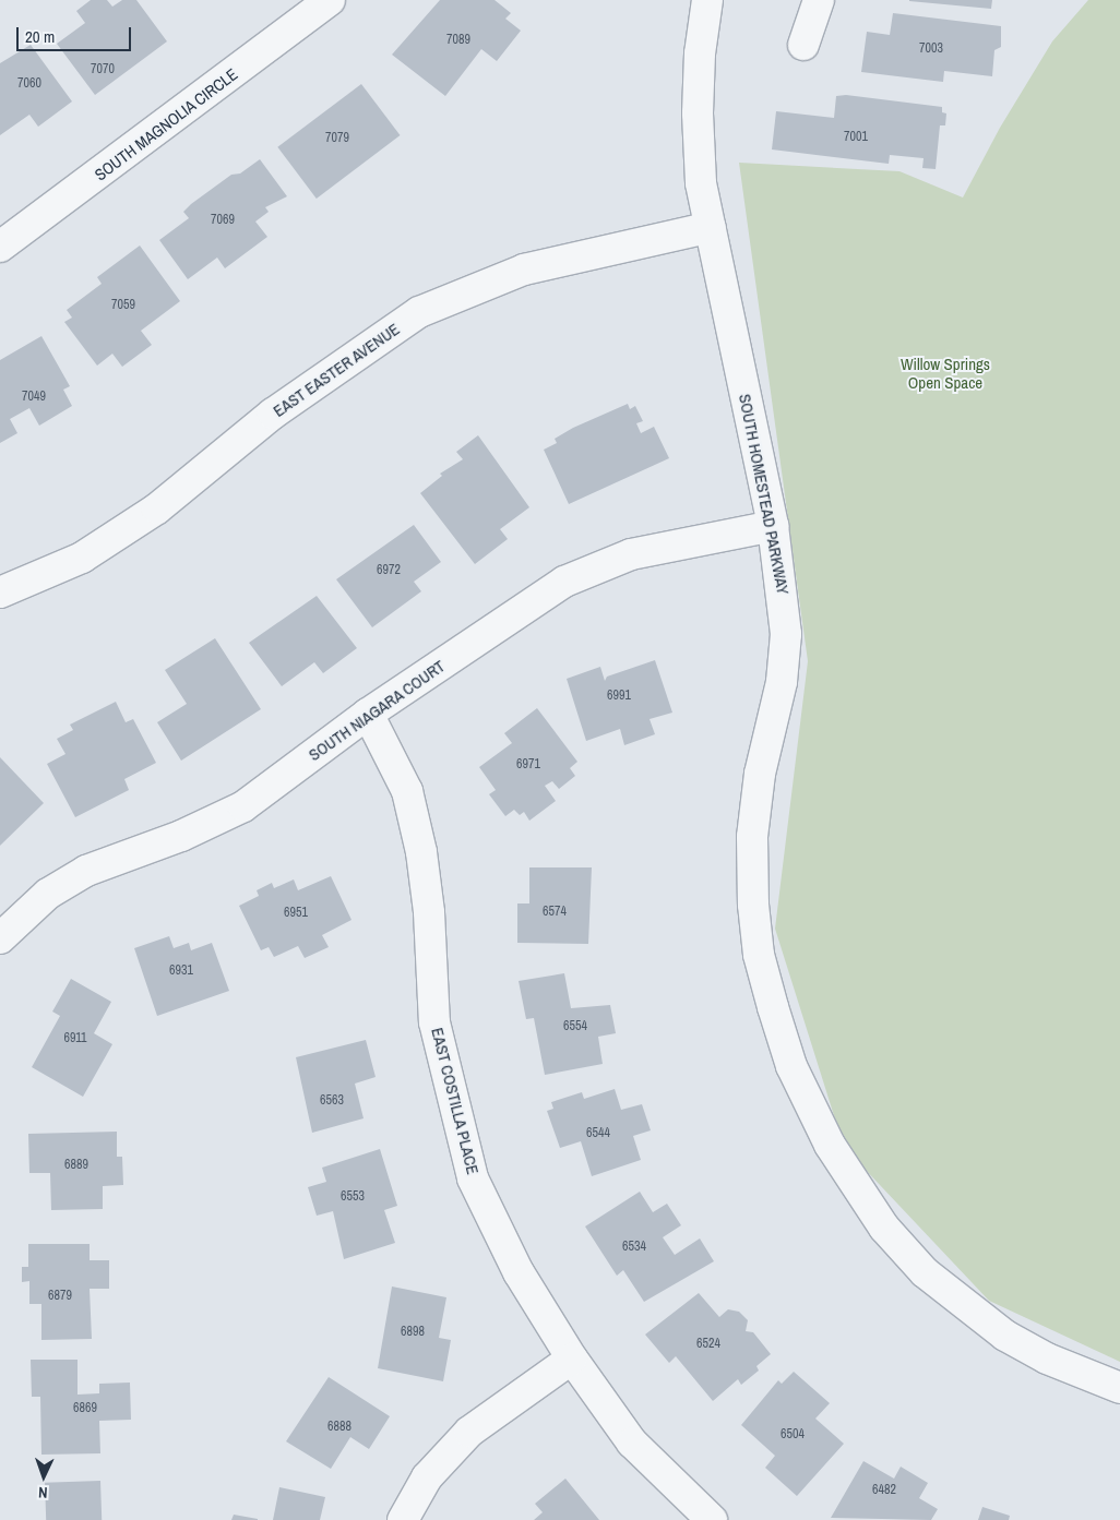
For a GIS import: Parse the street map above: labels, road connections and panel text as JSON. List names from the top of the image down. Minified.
{"streets":{"street":["SOUTH MAGNOLIA CIRCLE","EAST EASTER AVENUE","SOUTH HOMESTEAD PARKWAY","SOUTH NIAGARA COURT","EAST COSTILLA PLACE"]},"crossings":[["EAST EASTER AVENUE","SOUTH HOMESTEAD PARKWAY"],["SOUTH HOMESTEAD PARKWAY","SOUTH NIAGARA COURT"],["SOUTH NIAGARA COURT","EAST COSTILLA PLACE"]],"parks":["Willow Springs Open Space"],"house_numbers":["7089","7003","7070","7060","7001","7079","7069","7059","7049","6972","6991","6971","6574","6951","6931","6554","6911","6563","6544","6889","6553","6534","6879","6898","6524","6869","6888","6504","6482"],"scale_bar":"20 m","north":"bottom"}
